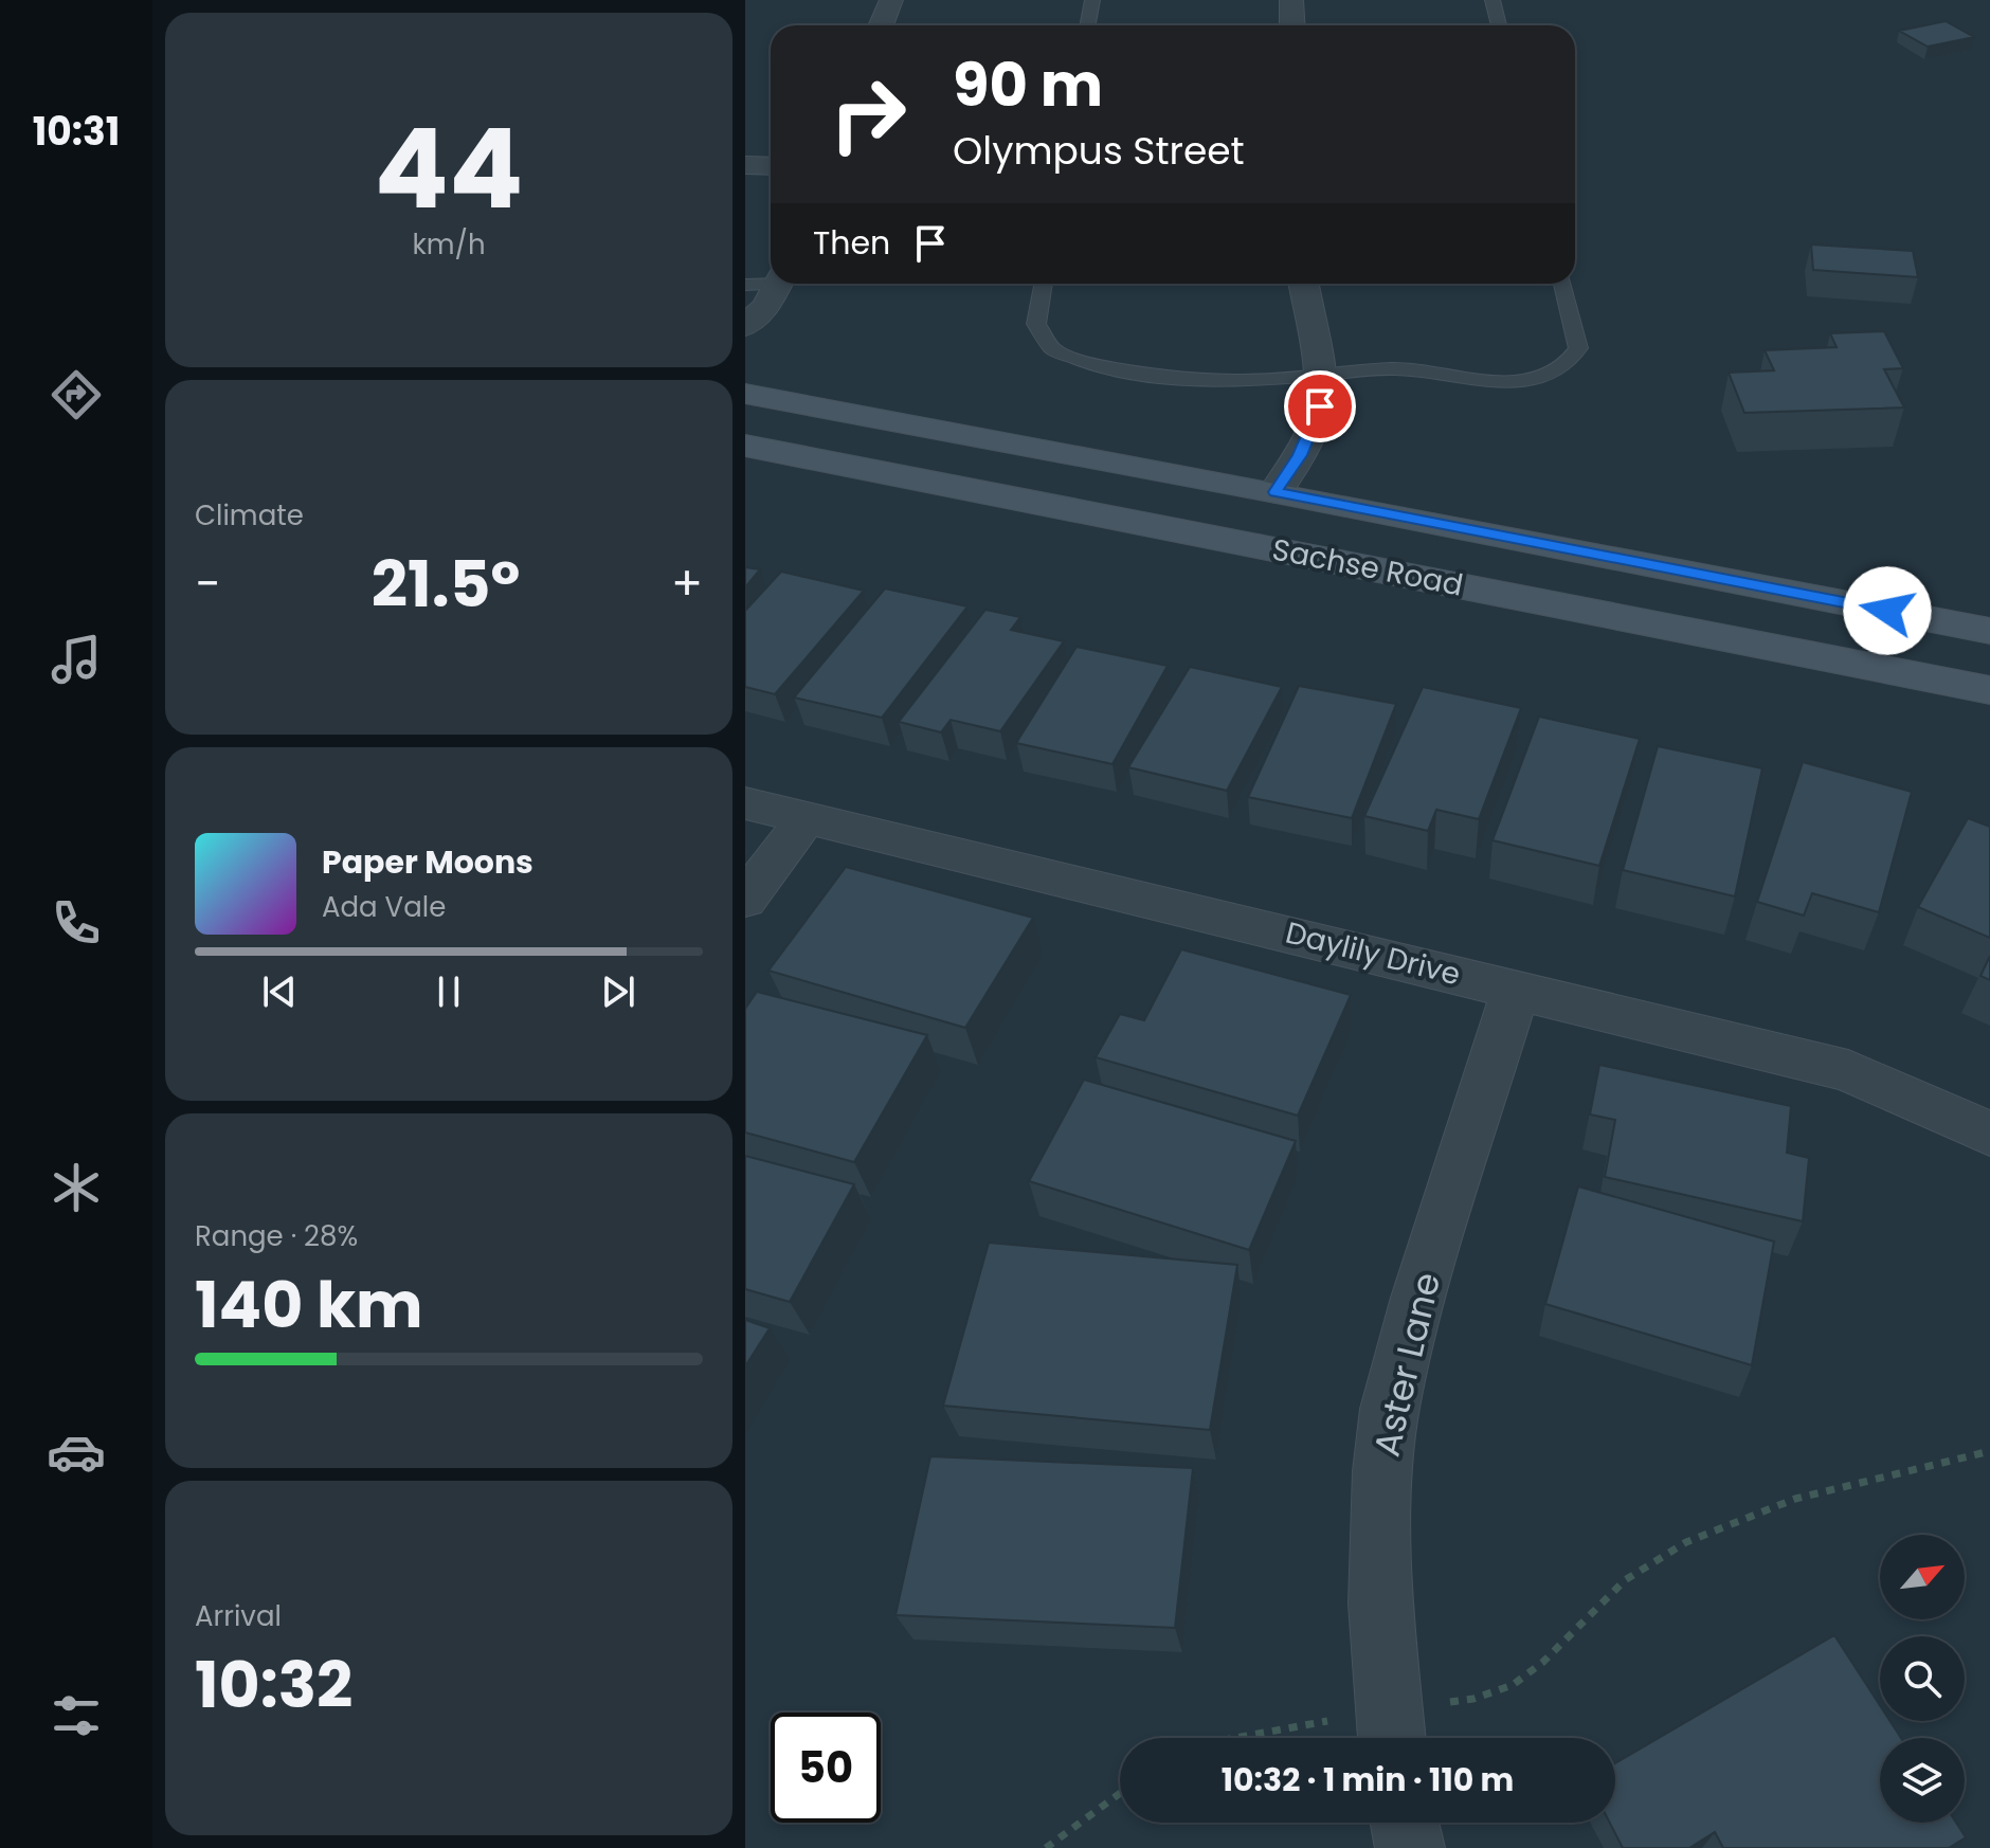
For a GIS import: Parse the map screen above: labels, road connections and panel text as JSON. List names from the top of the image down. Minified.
{"streets":{"main road":["Sachse Road"],"street":["Daylily Drive","Aster Lane"]},"crossings":[["Daylily Drive","Aster Lane"]],"north":"top right","page":{"tabs":"10:31","tile":[["44","km/h"],"Climate",["Range · 28%","140 km"],["Arrival","10:32"]],"turn":["90 m","Olympus Street"],"then":"Then","heat":["−","21.5°","+"],"song":["Paper Moons","Ada Vale"],"limit":"50","trip":"10:32 · 1 min · 110 m"}}
